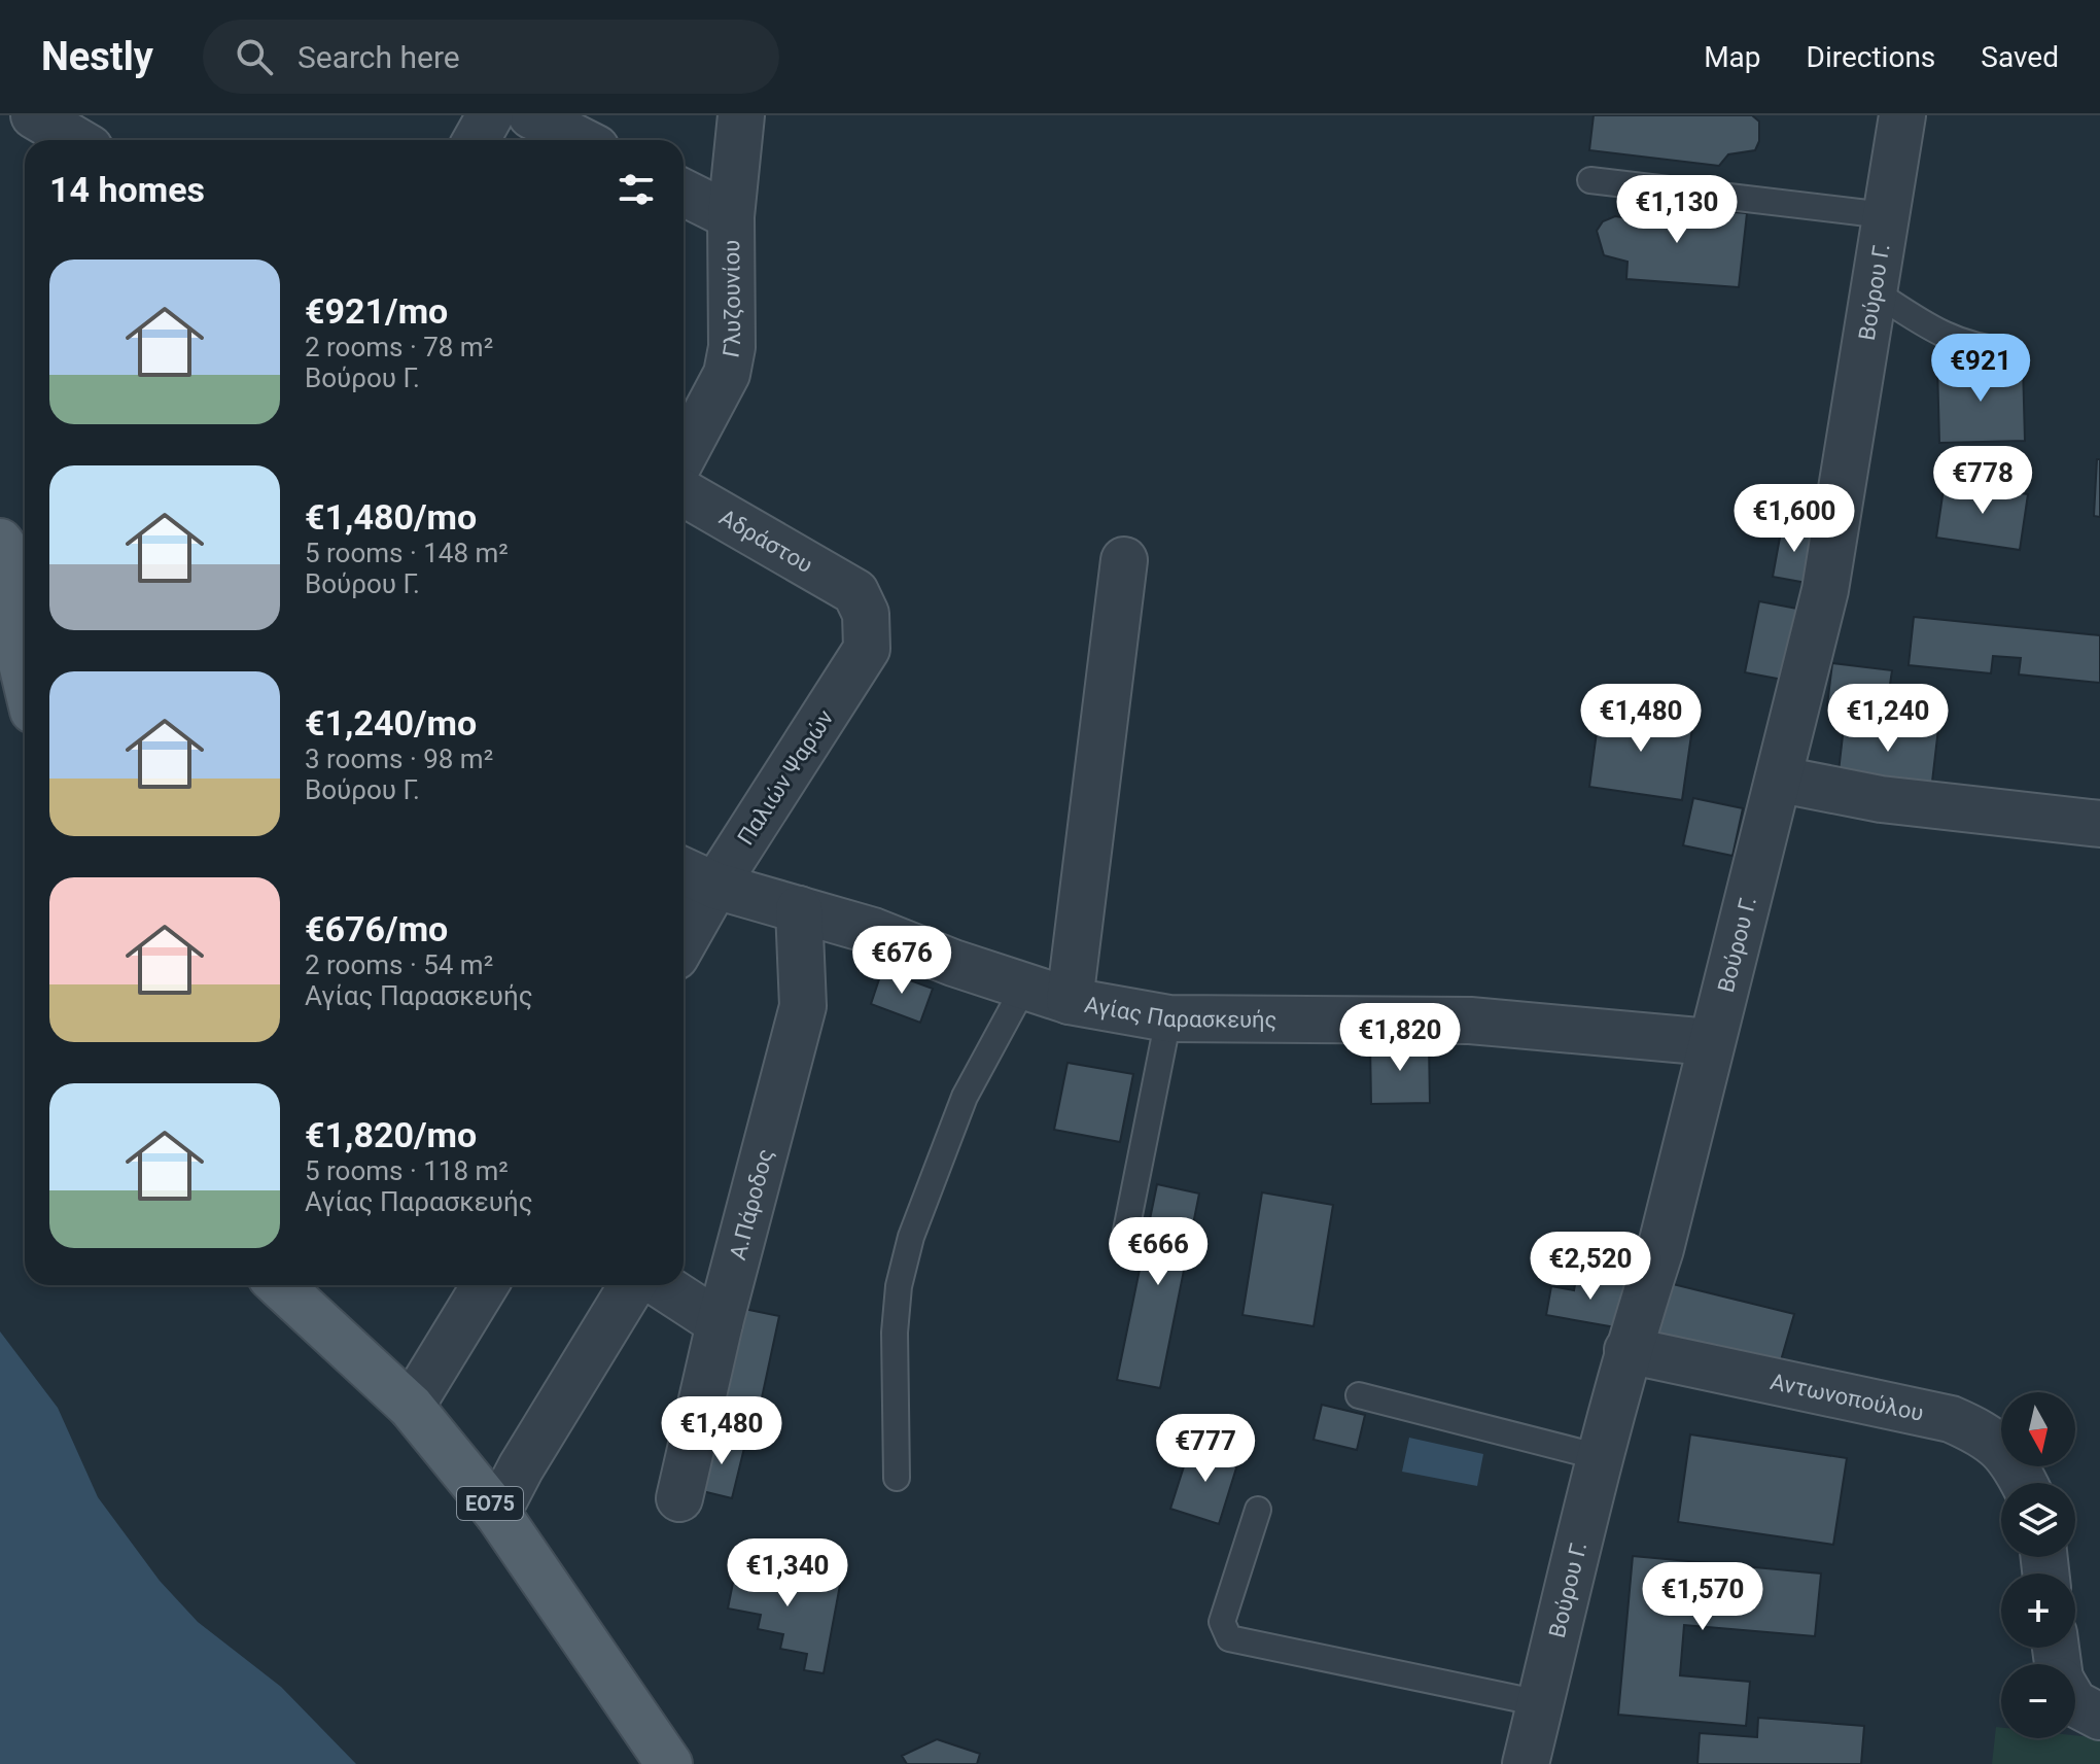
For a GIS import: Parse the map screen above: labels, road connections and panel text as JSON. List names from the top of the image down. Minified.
{"streets":{"main road":["ΕΟ75"],"street":["Βούρου Γ.","Γλυζουνίου","Αδράστου","Παλιών Ψαρών","Αγίας Παρασκευής","Α.Πάροδος","Αντωνοπούλου"]},"crossings":[["Βούρου Γ.","Αγίας Παρασκευής"],["Βούρου Γ.","Αντωνοπούλου"],["Αδράστου","Παλιών Ψαρών"],["Παλιών Ψαρών","Αγίας Παρασκευής"],["Αγίας Παρασκευής","Α.Πάροδος"]],"north":"bottom","page":{"header":"Nestly","search":"Search here","nav":["Map","Directions","Saved"],"heading":"14 homes","price":["€1,130","€921","€778","€1,600","€1,480","€1,240","€676","€1,820","€666","€2,520","€1,480","€777","€1,340","€1,570"],"list":[{"name":"€921/mo","note":"2 rooms · 78 m² · Βούρου Γ."},{"name":"€1,480/mo","note":"5 rooms · 148 m² · Βούρου Γ."},{"name":"€1,240/mo","note":"3 rooms · 98 m² · Βούρου Γ."},{"name":"€676/mo","note":"2 rooms · 54 m² · Αγίας Παρασκευής"},{"name":"€1,820/mo","note":"5 rooms · 118 m² · Αγίας Παρασκευής"}],"map_buttons":["+","−"]}}
